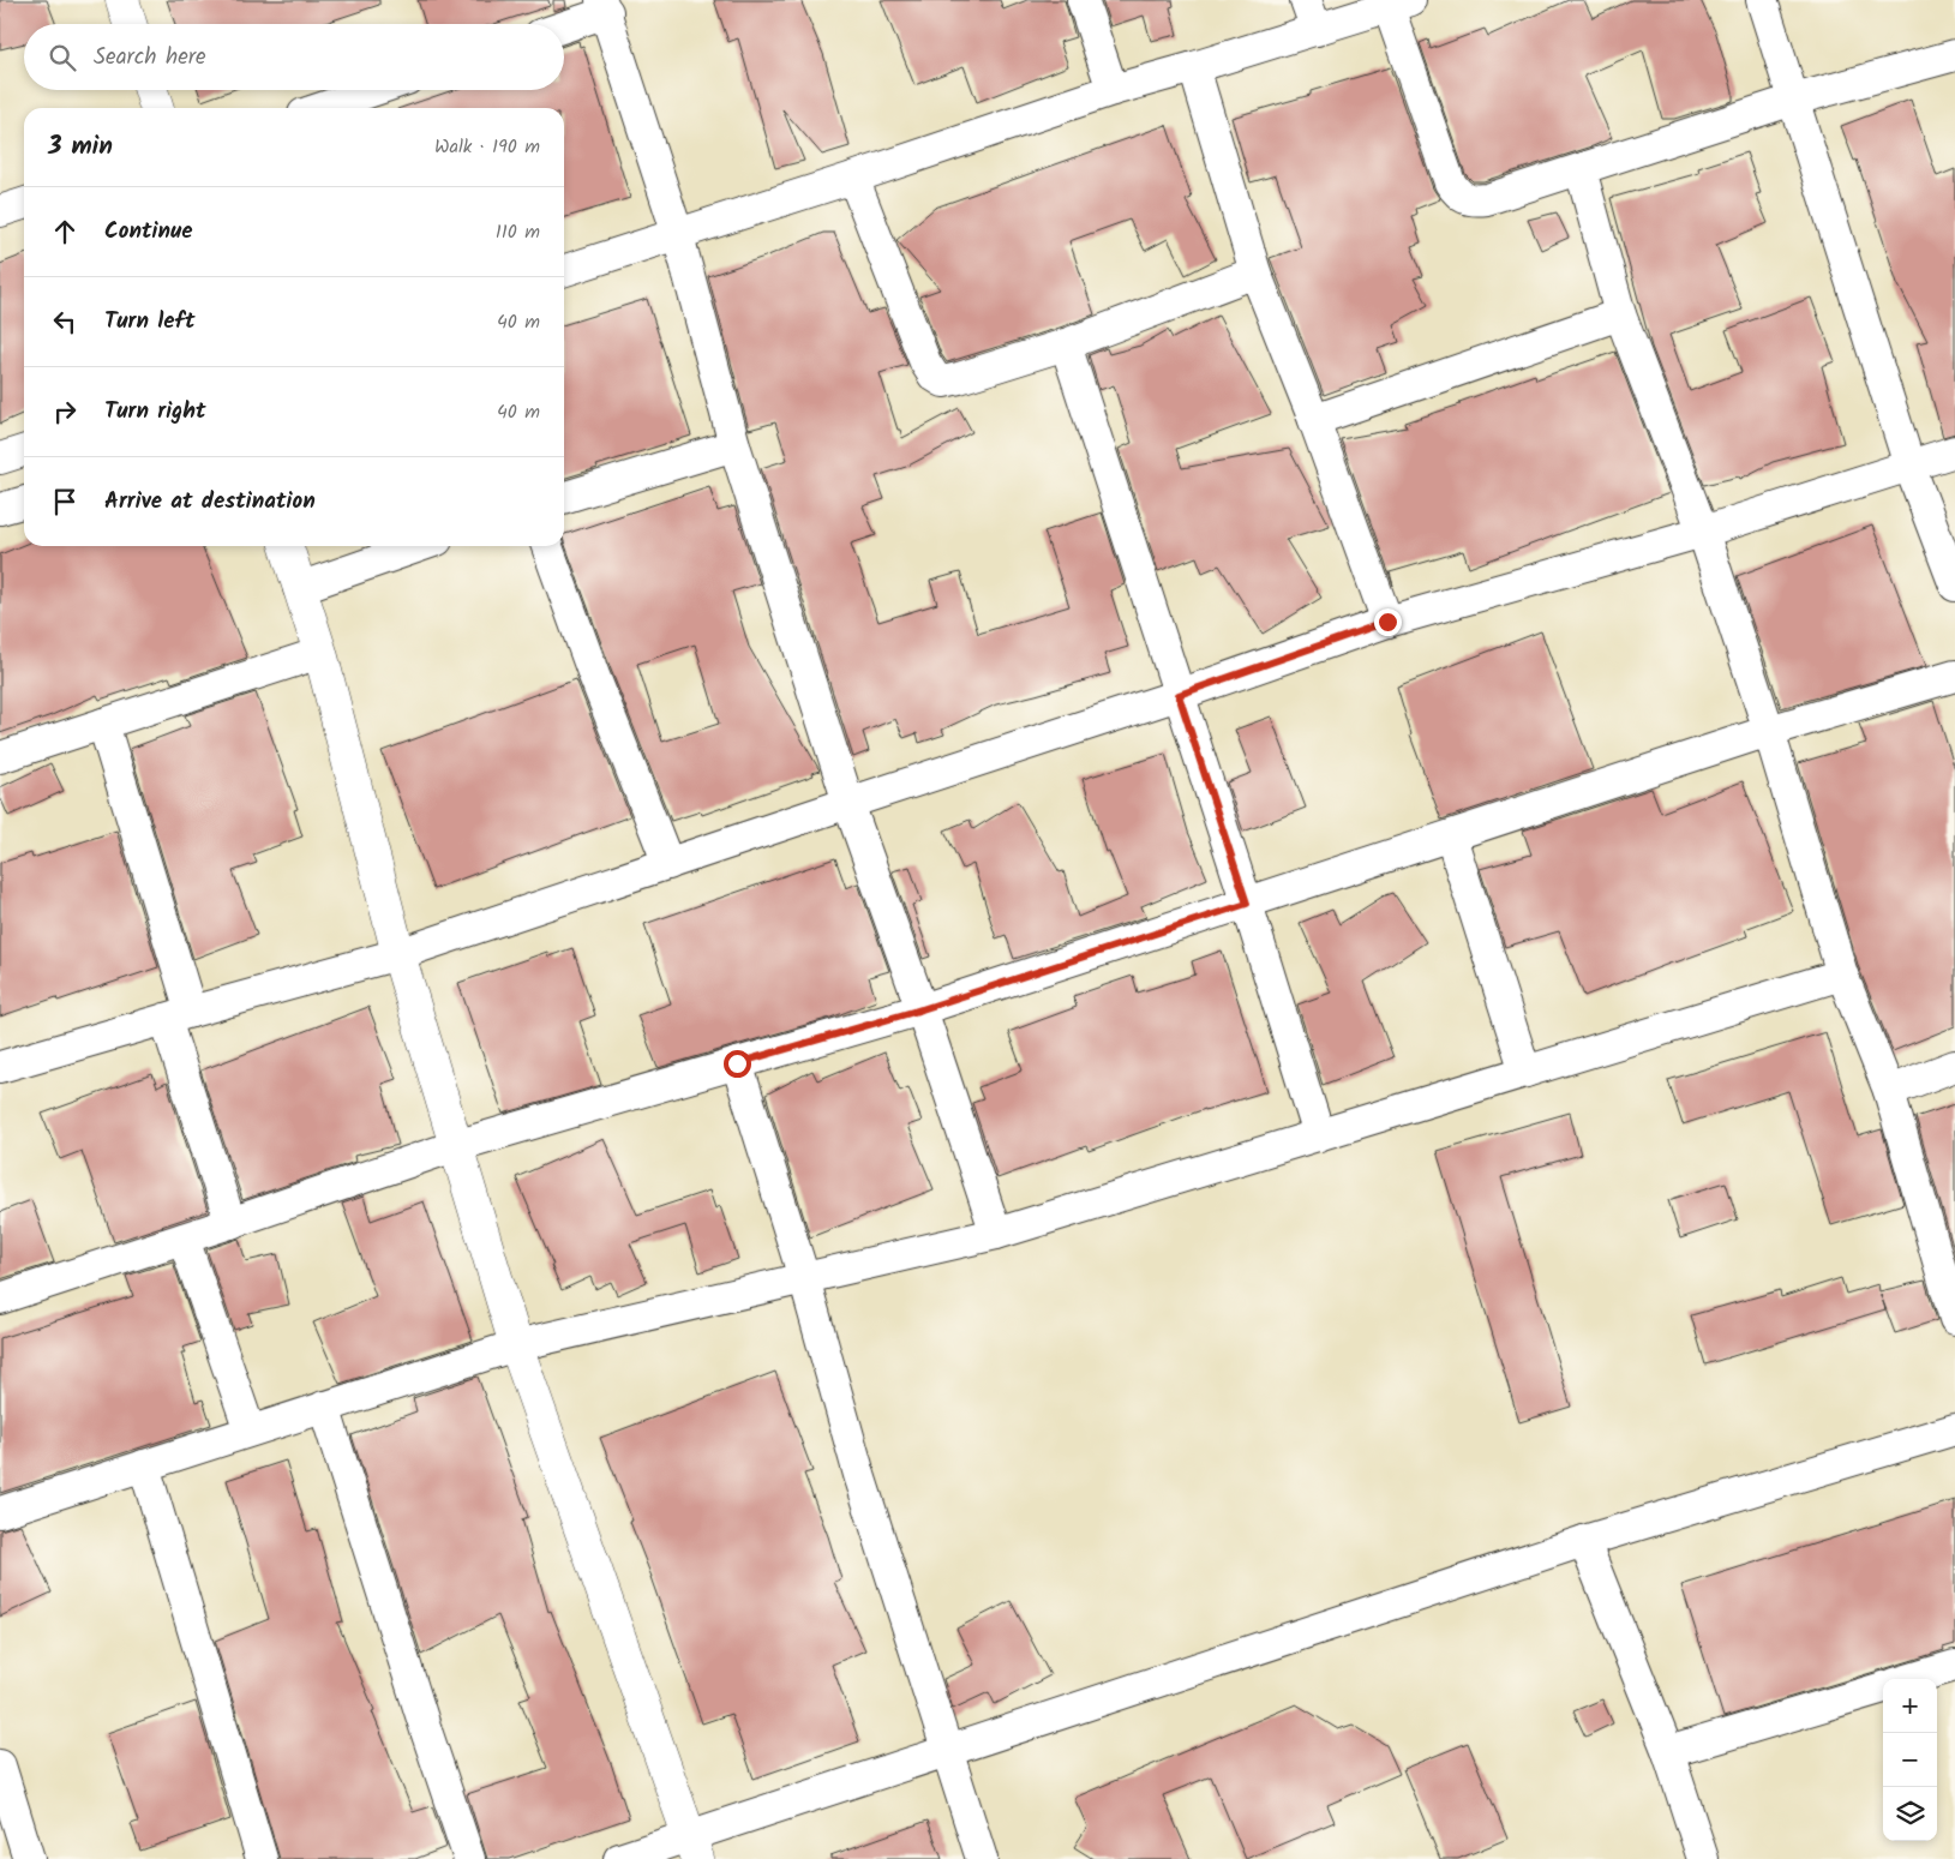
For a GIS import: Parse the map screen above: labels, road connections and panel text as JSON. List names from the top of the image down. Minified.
{"page":{"search":"Search here","heading":["3 min","Walk · 190 m"],"list":[["Continue","110 m"],["Turn left","40 m"],["Turn right","40 m"],"Arrive at destination"],"map_buttons":["+","−"]}}
